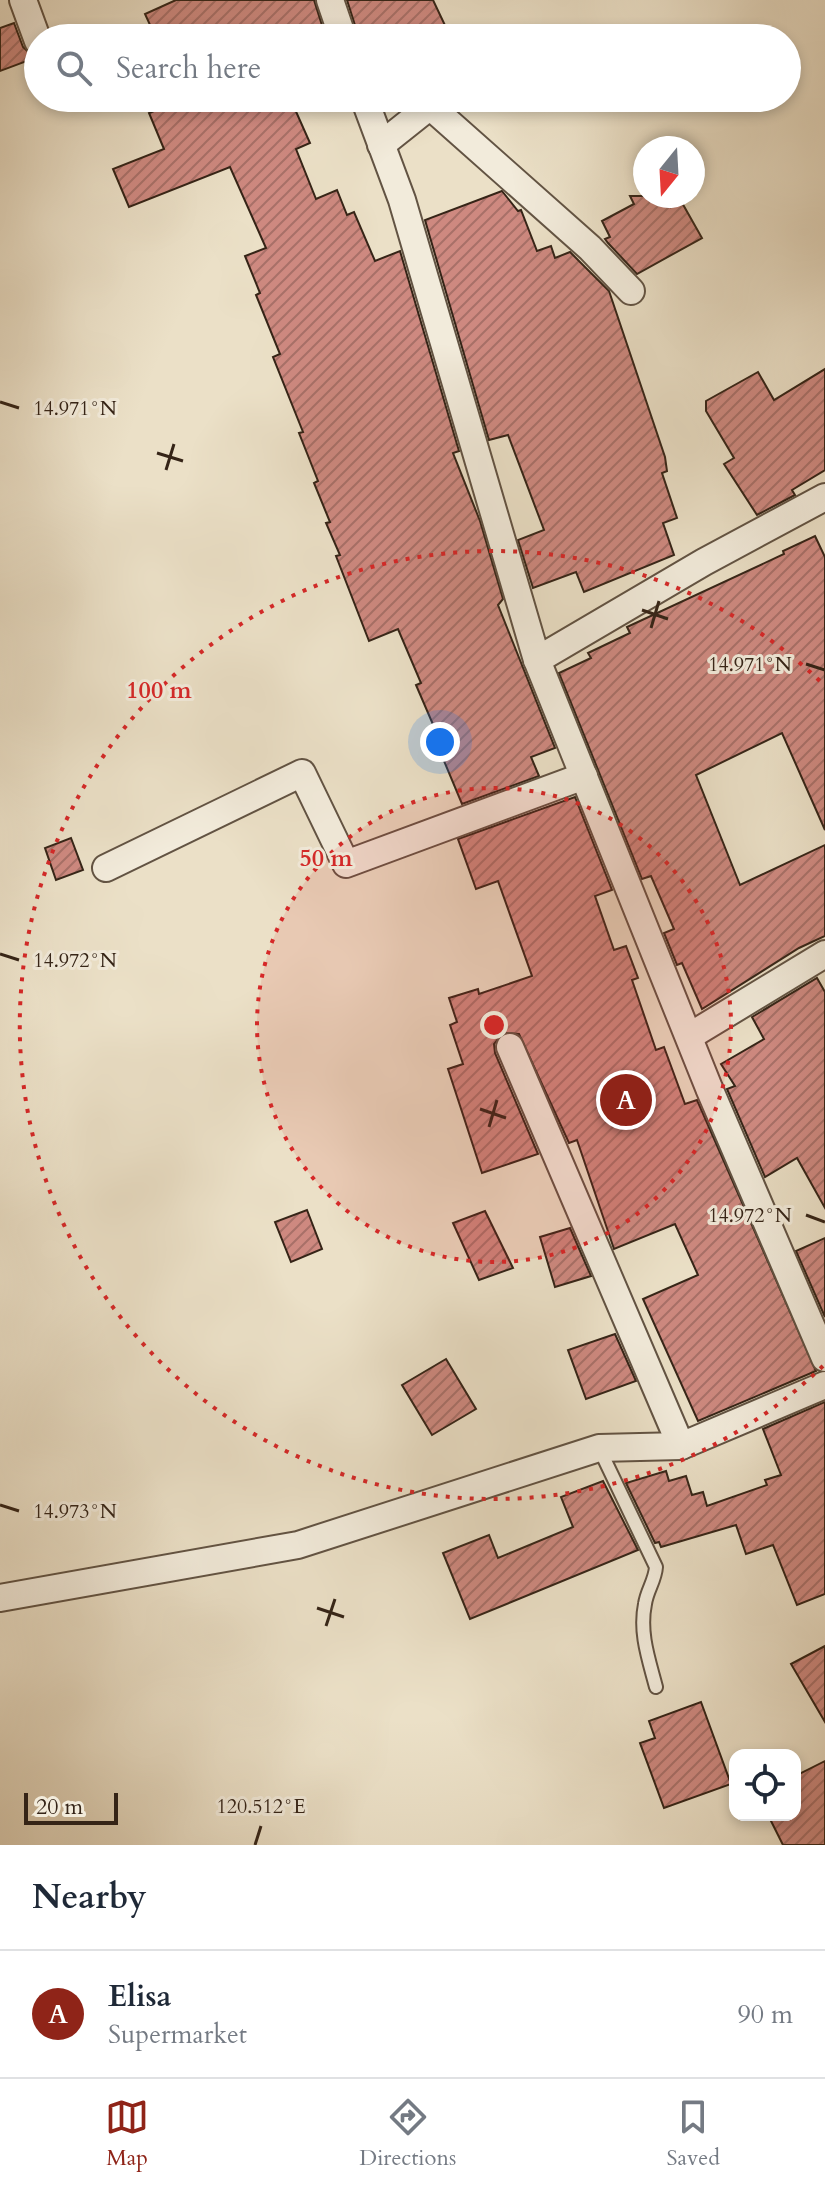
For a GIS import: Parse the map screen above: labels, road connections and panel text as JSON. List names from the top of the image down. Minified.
{"scale_bar":"20 m","north":"bottom","page":{"search":"Search here","pins":"A","scale":"20 m","heading":"Nearby","list":[{"mark":"A","name":"Elisa","note":"Supermarket","value":"90 m"}],"nav":["Map","Directions","Saved"]},"coordinates":["14.971°N","14.972°N","14.973°N","120.512°E"],"rings":["100 m","50 m"]}
